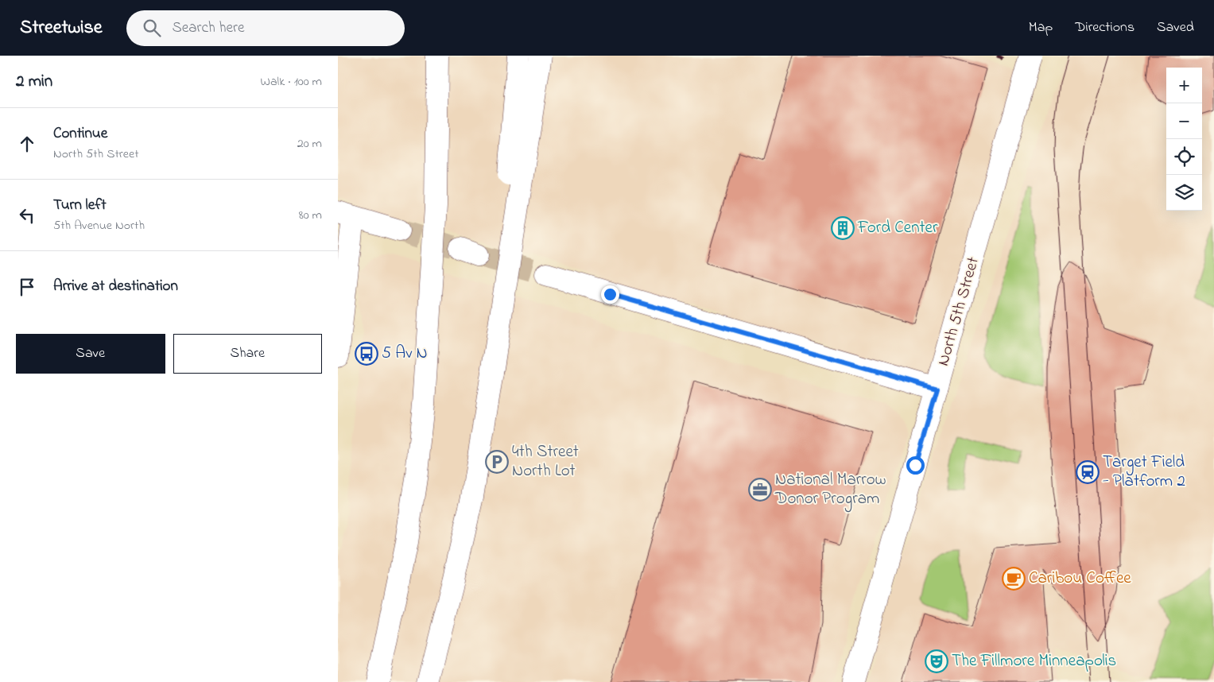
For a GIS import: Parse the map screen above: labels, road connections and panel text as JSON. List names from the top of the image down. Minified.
{"streets":{"main road":["North 5th Street"]},"places":{"building":["Ford Center"],"bus stop":["5 Av N"],"parking":["4th Street North Lot"],"station":["Target Field - Platform 2"],"office":["National Marrow Donor Program"],"cafe":["Caribou Coffee"],"theatre":["The Fillmore Minneapolis"]},"page":{"header":"Streetwise","search":"Search here","nav":["Map","Directions","Saved"],"heading":["2 min","Walk · 100 m"],"map_buttons":["+","−"],"list":[["Continue","North 5th Street","20 m"],["Turn left","5th Avenue North","80 m"],"Arrive at destination"],"buttons":["Save","Share"]}}
